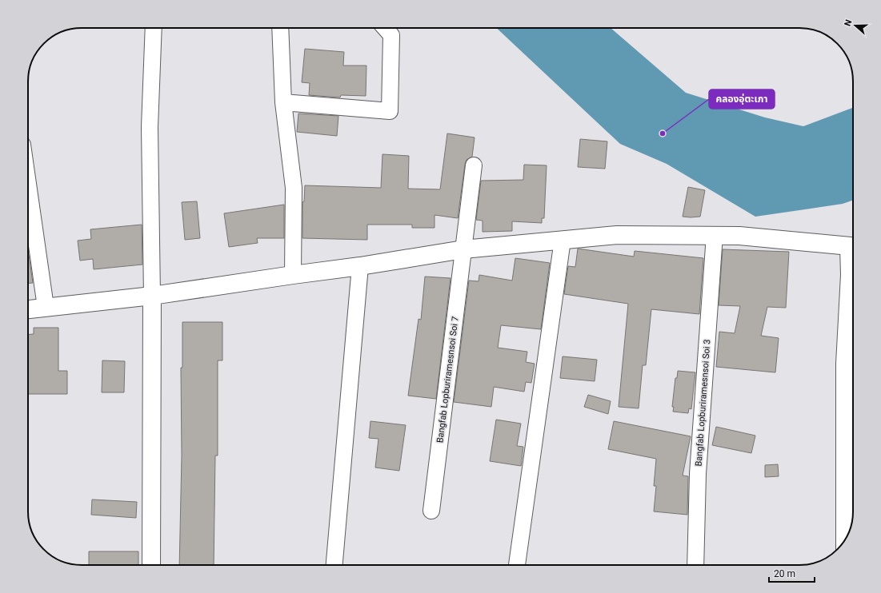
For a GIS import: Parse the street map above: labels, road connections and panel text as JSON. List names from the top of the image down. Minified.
{"streets":{"street":["Bangfab Lopburiramesnsoi Soi 7","Bangfab Lopburiramesnsoi Soi 3"]},"places":["คลองอุ่ตะเภา"],"scale_bar":"20 m","north":"left"}
